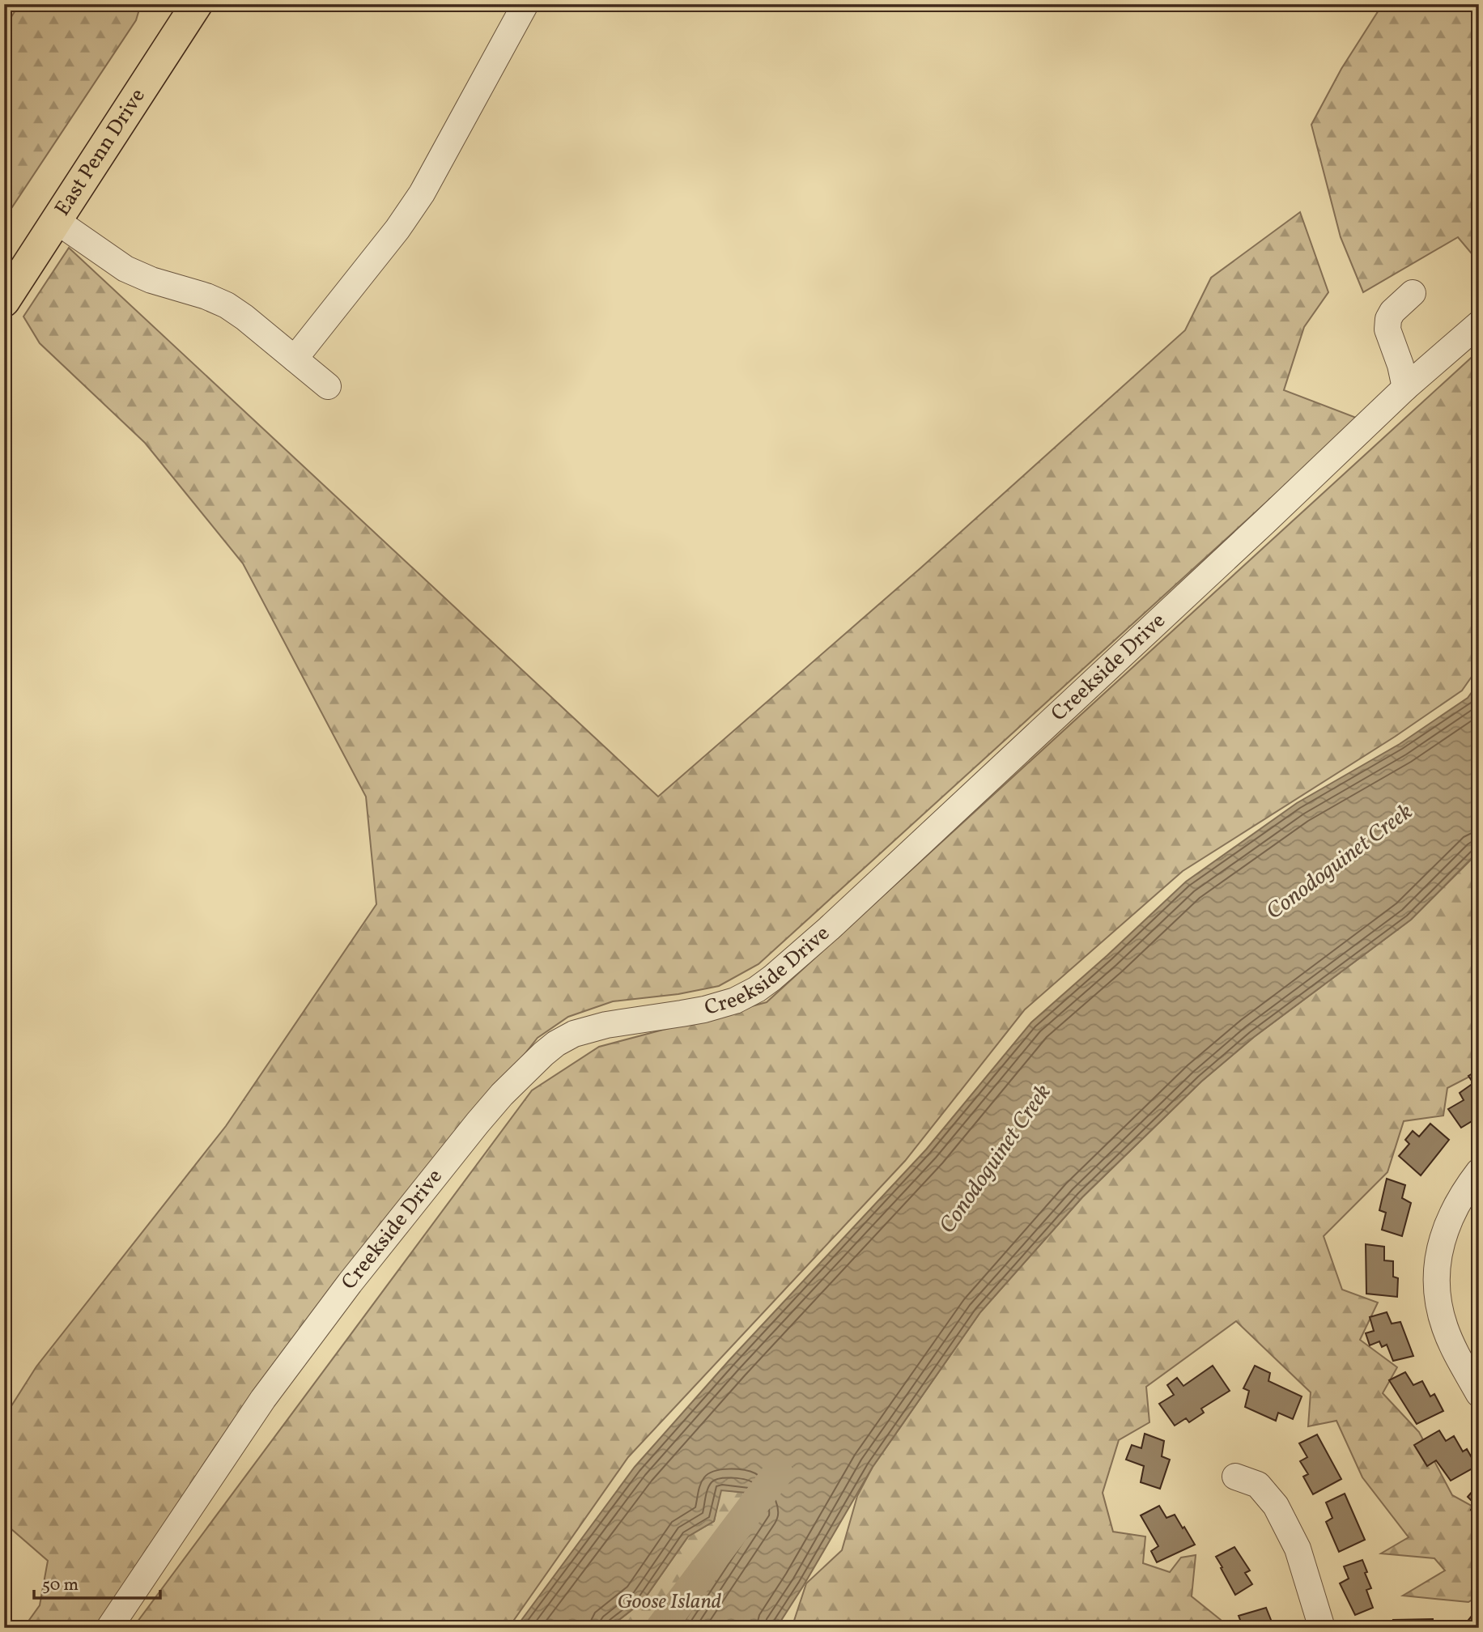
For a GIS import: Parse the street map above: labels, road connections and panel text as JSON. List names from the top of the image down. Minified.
{"streets":{"main road":["East Penn Drive"],"street":["Creekside Drive"]},"water":["Conodoguinet Creek"],"parks":["Goose Island"],"scale_bar":"50 m"}
